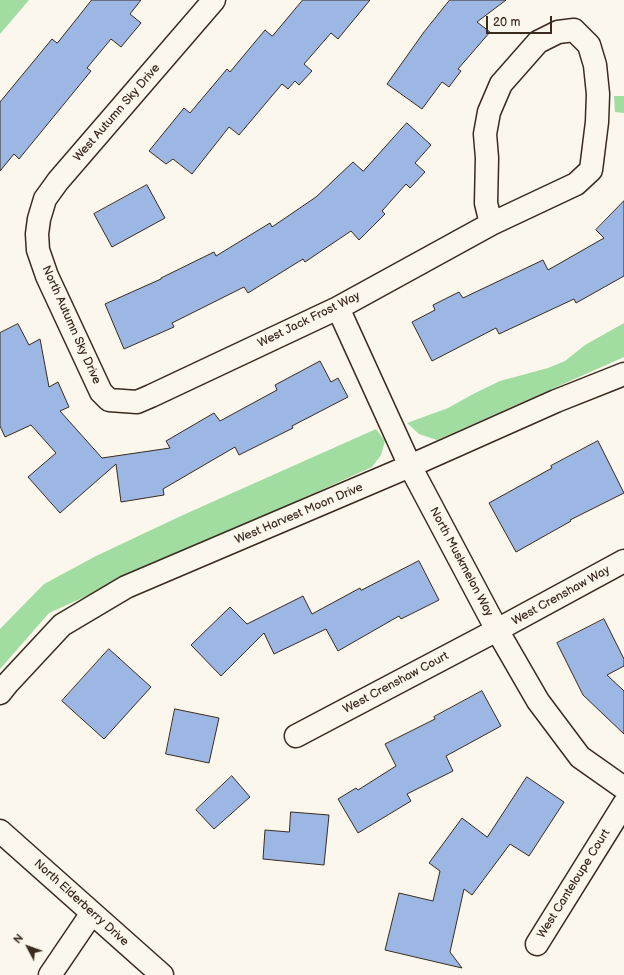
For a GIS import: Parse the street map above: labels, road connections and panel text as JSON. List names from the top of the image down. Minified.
{"streets":{"street":["West Autumn Sky Drive","West Jack Frost Way","North Autumn Sky Drive","West Harvest Moon Drive","North Muskmelon Way","West Crenshaw Way","West Crenshaw Court","West Canteloupe Court","North Elderberry Drive"]},"crossings":[["West Autumn Sky Drive","North Autumn Sky Drive"],["West Jack Frost Way","North Autumn Sky Drive"],["West Jack Frost Way","North Muskmelon Way"],["West Harvest Moon Drive","North Muskmelon Way"],["North Muskmelon Way","West Crenshaw Way"],["North Muskmelon Way","West Crenshaw Court"],["West Crenshaw Way","West Crenshaw Court"]],"scale_bar":"20 m","north":"top left"}
